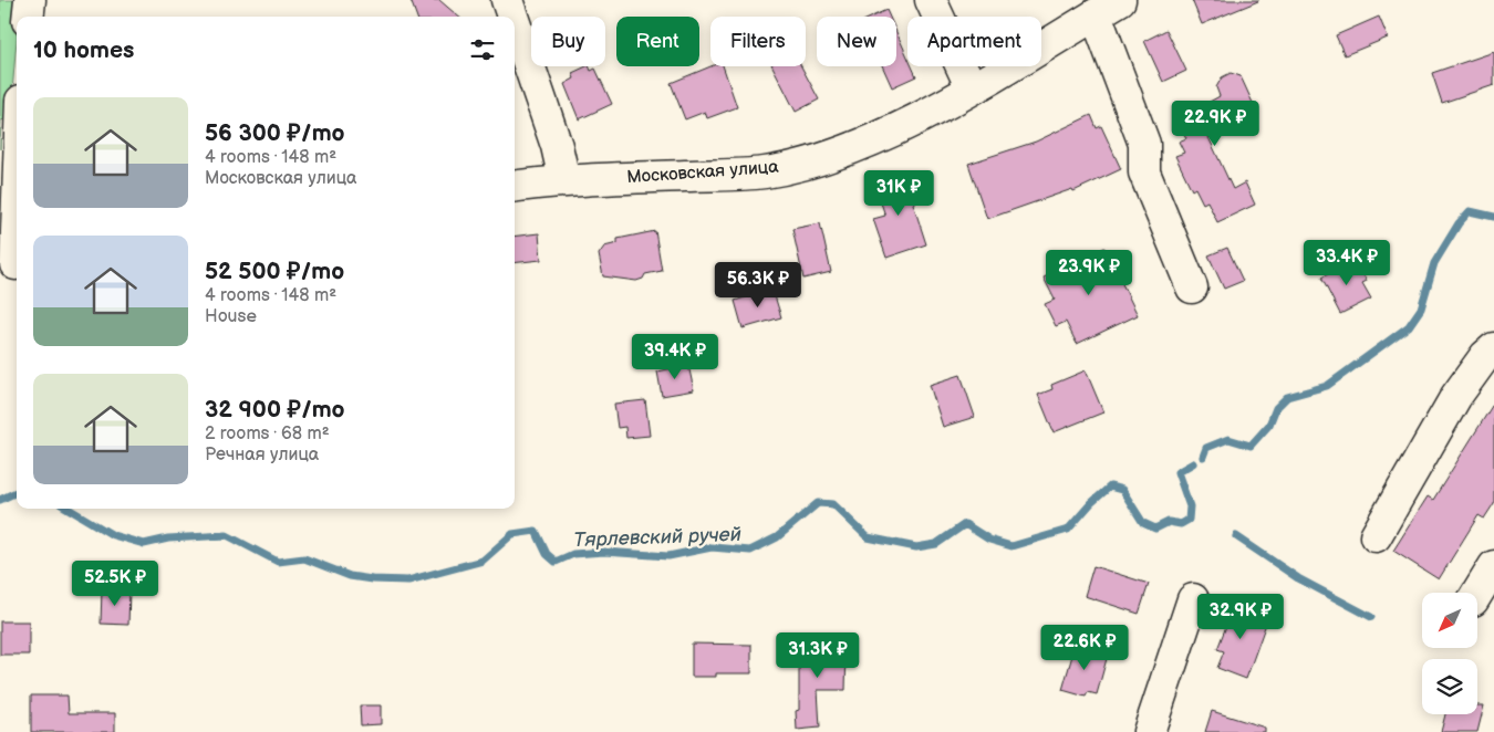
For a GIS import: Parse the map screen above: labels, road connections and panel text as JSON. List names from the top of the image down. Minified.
{"streets":{"street":["Московская улица"]},"water":["Тярлевский ручей"],"north":"bottom left","page":{"chip":["Buy","Rent","Filters","New","Apartment"],"heading":"10 homes","list":[{"name":"56 300 ₽/mo","note":"4 rooms · 148 m² · Московская улица"},{"name":"52 500 ₽/mo","note":"4 rooms · 148 m² · House"},{"name":"32 900 ₽/mo","note":"2 rooms · 68 m² · Речная улица"}],"price":["22.9K ₽","31K ₽","33.4K ₽","23.9K ₽","56.3K ₽","39.4K ₽","52.5K ₽","32.9K ₽","22.6K ₽","31.3K ₽"]}}
